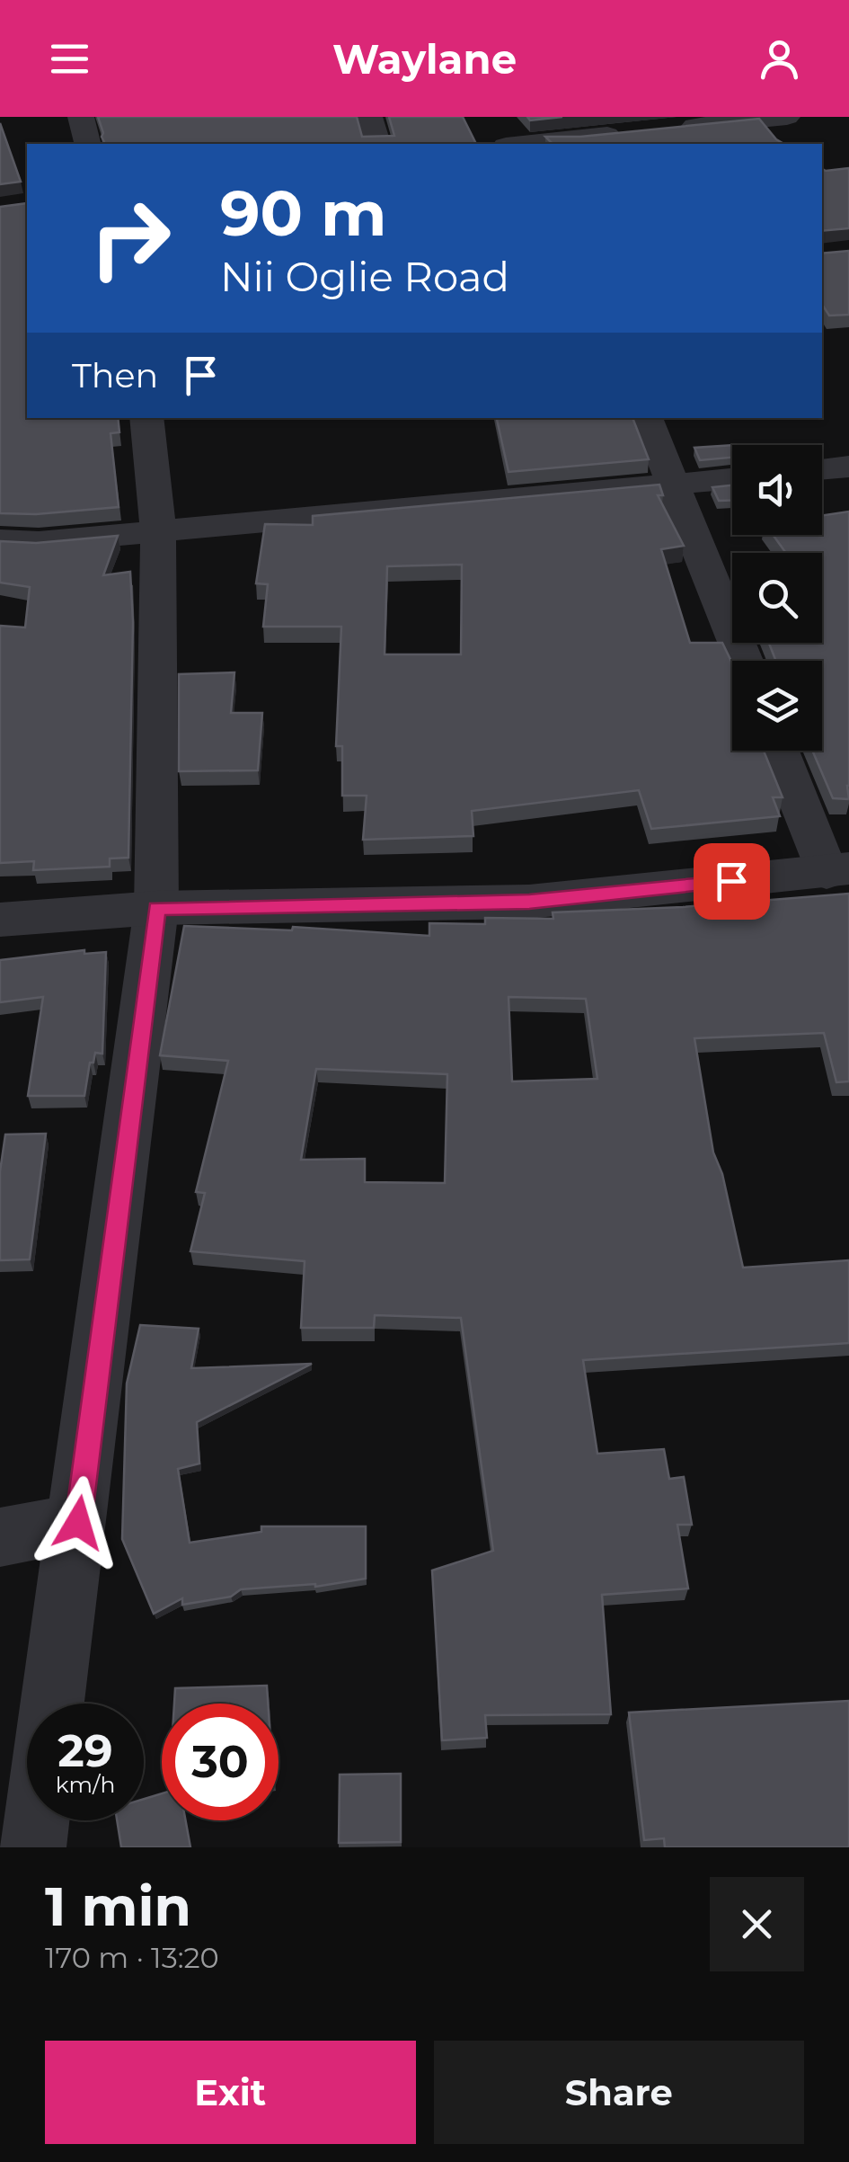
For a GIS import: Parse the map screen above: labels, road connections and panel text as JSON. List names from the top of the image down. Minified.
{"page":{"header":"Waylane","turn":["90 m","Nii Oglie Road"],"then":"Then","speed":"29 km/h","limit":"30","heading":["1 min","170 m · 13:20"],"buttons":["Exit","Share"]}}
